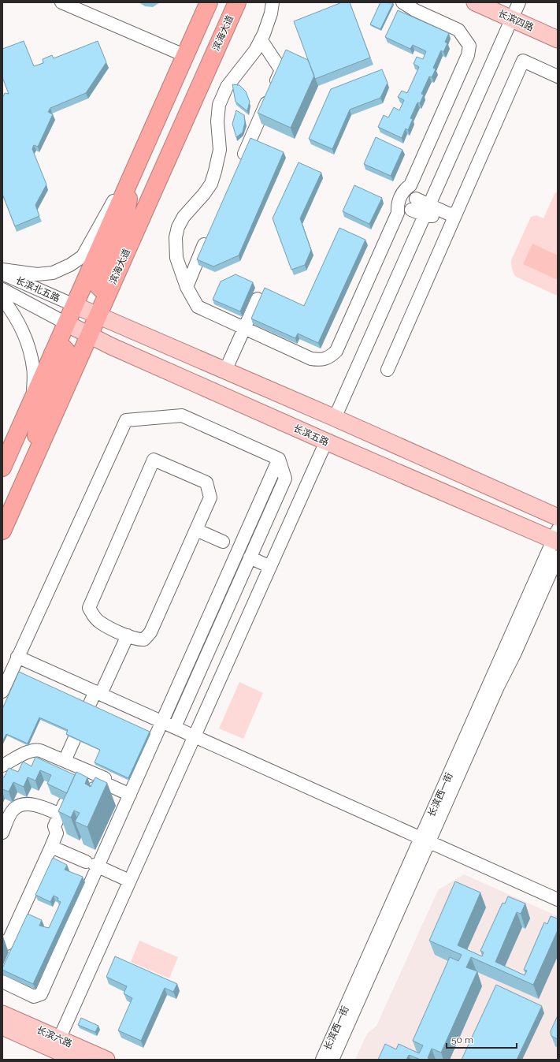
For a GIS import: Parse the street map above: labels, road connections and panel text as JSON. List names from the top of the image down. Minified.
{"streets":{"highway":["滨海大道"],"main road":["长滨四路","长滨五路","长滨六路"],"street":["长滨北五路","长滨西一街"]},"crossings":[["滨海大道","长滨五路"],["长滨北五路","长滨五路"],["长滨五路","长滨西一街"]],"scale_bar":"50 m"}
